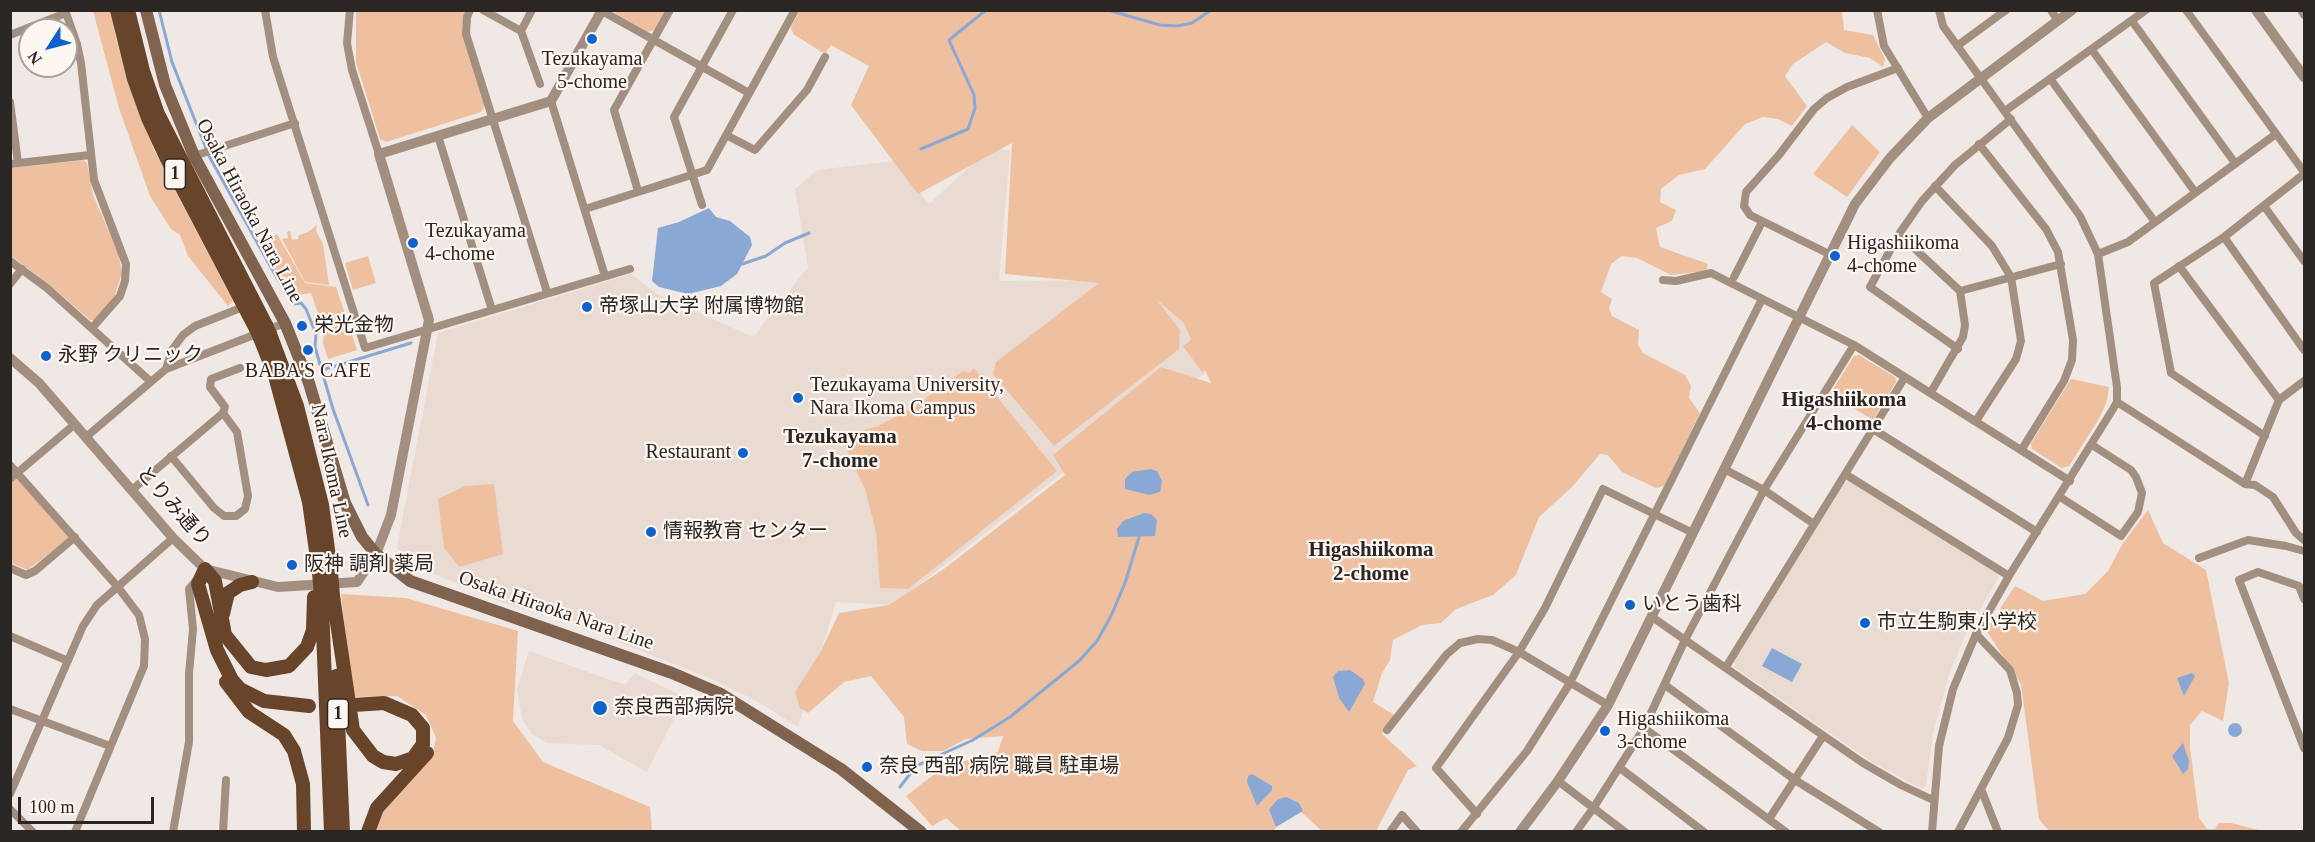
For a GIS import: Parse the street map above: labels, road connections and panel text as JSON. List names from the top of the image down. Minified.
{"streets":{"main road":["1","Osaka Hiraoka Nara Line","Nara Ikoma Line"],"street":["とりみ通り"]},"crossings":[["Osaka Hiraoka Nara Line","とりみ通り"]],"districts":["Higashiikoma 4-chome","Tezukayama 7-chome","Higashiikoma 2-chome"],"places":["Tezukayama 5-chome","Tezukayama 4-chome","Higashiikoma 4-chome","帝塚山大学 附属博物館","栄光金物","BABA'S CAFE","永野 クリニック","Tezukayama University, Nara Ikoma Campus","Restaurant","情報教育 センター","阪神 調剤 薬局","いとう歯科","市立生駒東小学校","奈良西部病院","Higashiikoma 3-chome","奈良 西部 病院 職員 駐車場"],"scale_bar":"100 m","north":"bottom left"}
